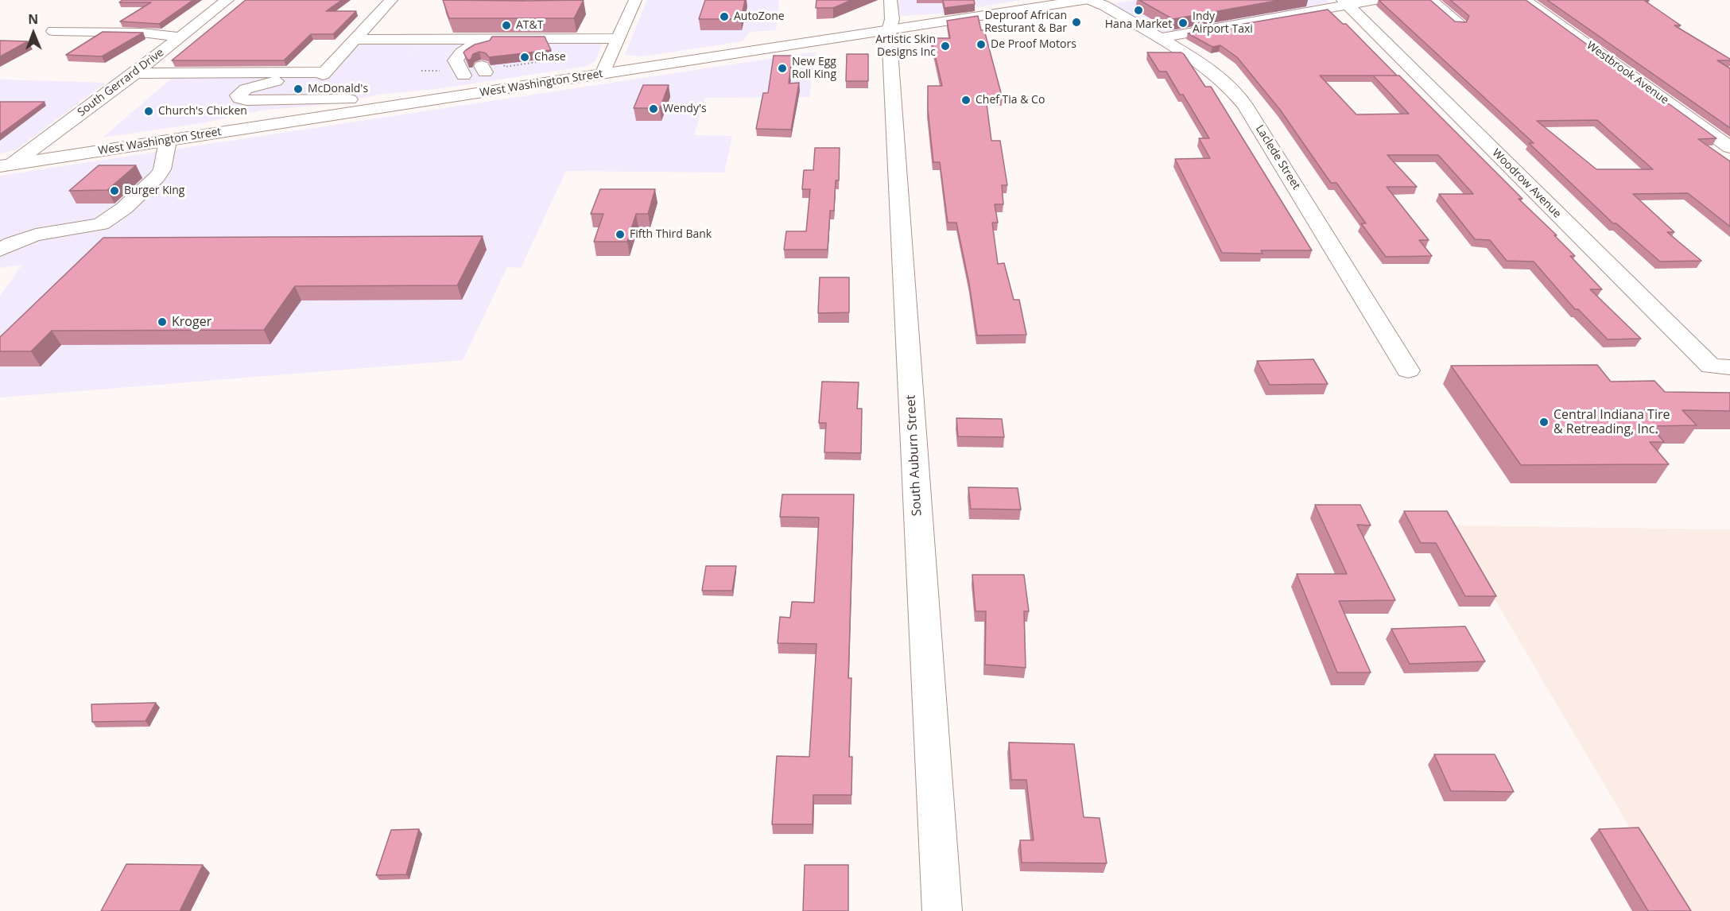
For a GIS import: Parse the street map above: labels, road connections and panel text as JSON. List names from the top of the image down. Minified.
{"streets":{"street":["Westbrook Avenue","South Gerrard Drive","West Washington Street","Laclede Street","Woodrow Avenue","South Auburn Street"]},"crossings":[["South Gerrard Drive","West Washington Street"],["West Washington Street","South Auburn Street"]],"places":["Hana Market","AutoZone","Deproof African Resturant & Bar","Indy Airport Taxi","AT&T","De Proof Motors","Artistic Skin Designs Inc","Chase","New Egg Roll King","McDonald's","Chef Tia & Co","Wendy's","Church's Chicken","Burger King","Fifth Third Bank","Kroger","Central Indiana Tire & Retreading, Inc."],"north":"top"}
